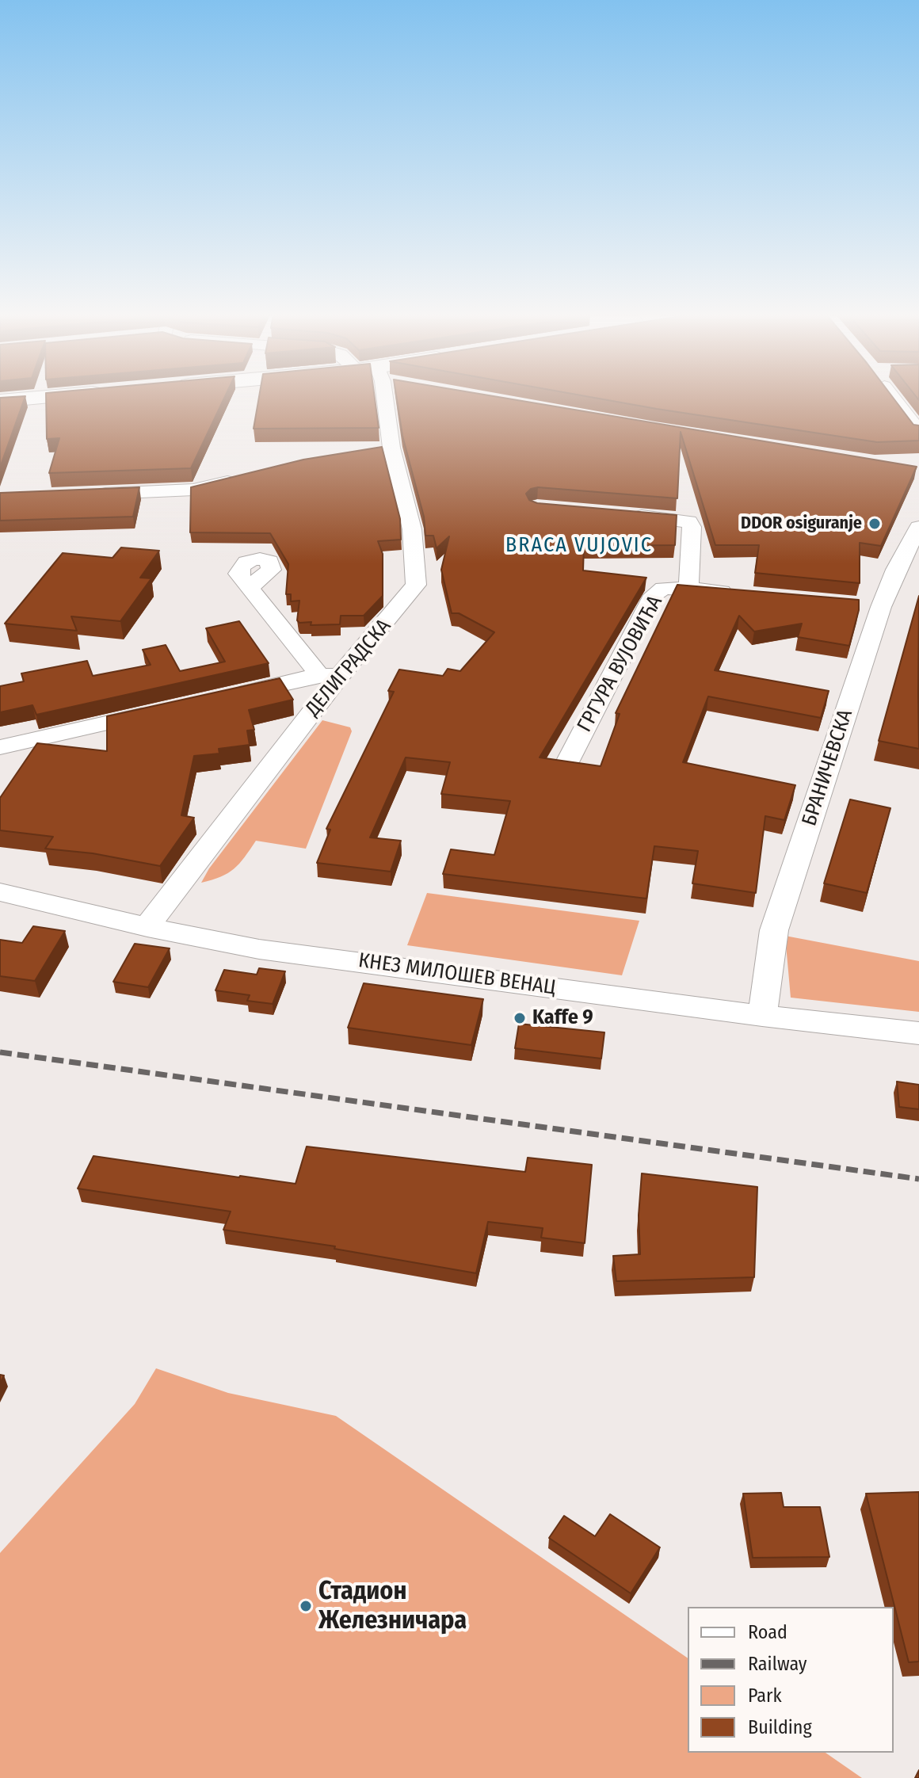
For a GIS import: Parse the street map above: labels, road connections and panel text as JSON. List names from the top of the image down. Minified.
{"streets":{"street":["ГРГУРА ВУЈОВИЋА","ДЕЛИГРАДСКА","БРАНИЧЕВСКА","КНЕЗ МИЛОШЕВ ВЕНАЦ"]},"crossings":[["ДЕЛИГРАДСКА","КНЕЗ МИЛОШЕВ ВЕНАЦ"],["БРАНИЧЕВСКА","КНЕЗ МИЛОШЕВ ВЕНАЦ"]],"districts":["BRACA VUJOVIC"],"places":["DDOR osiguranje","Kaffe 9","Стадион Железничара"],"legend":["Road","Railway","Park","Building"]}
